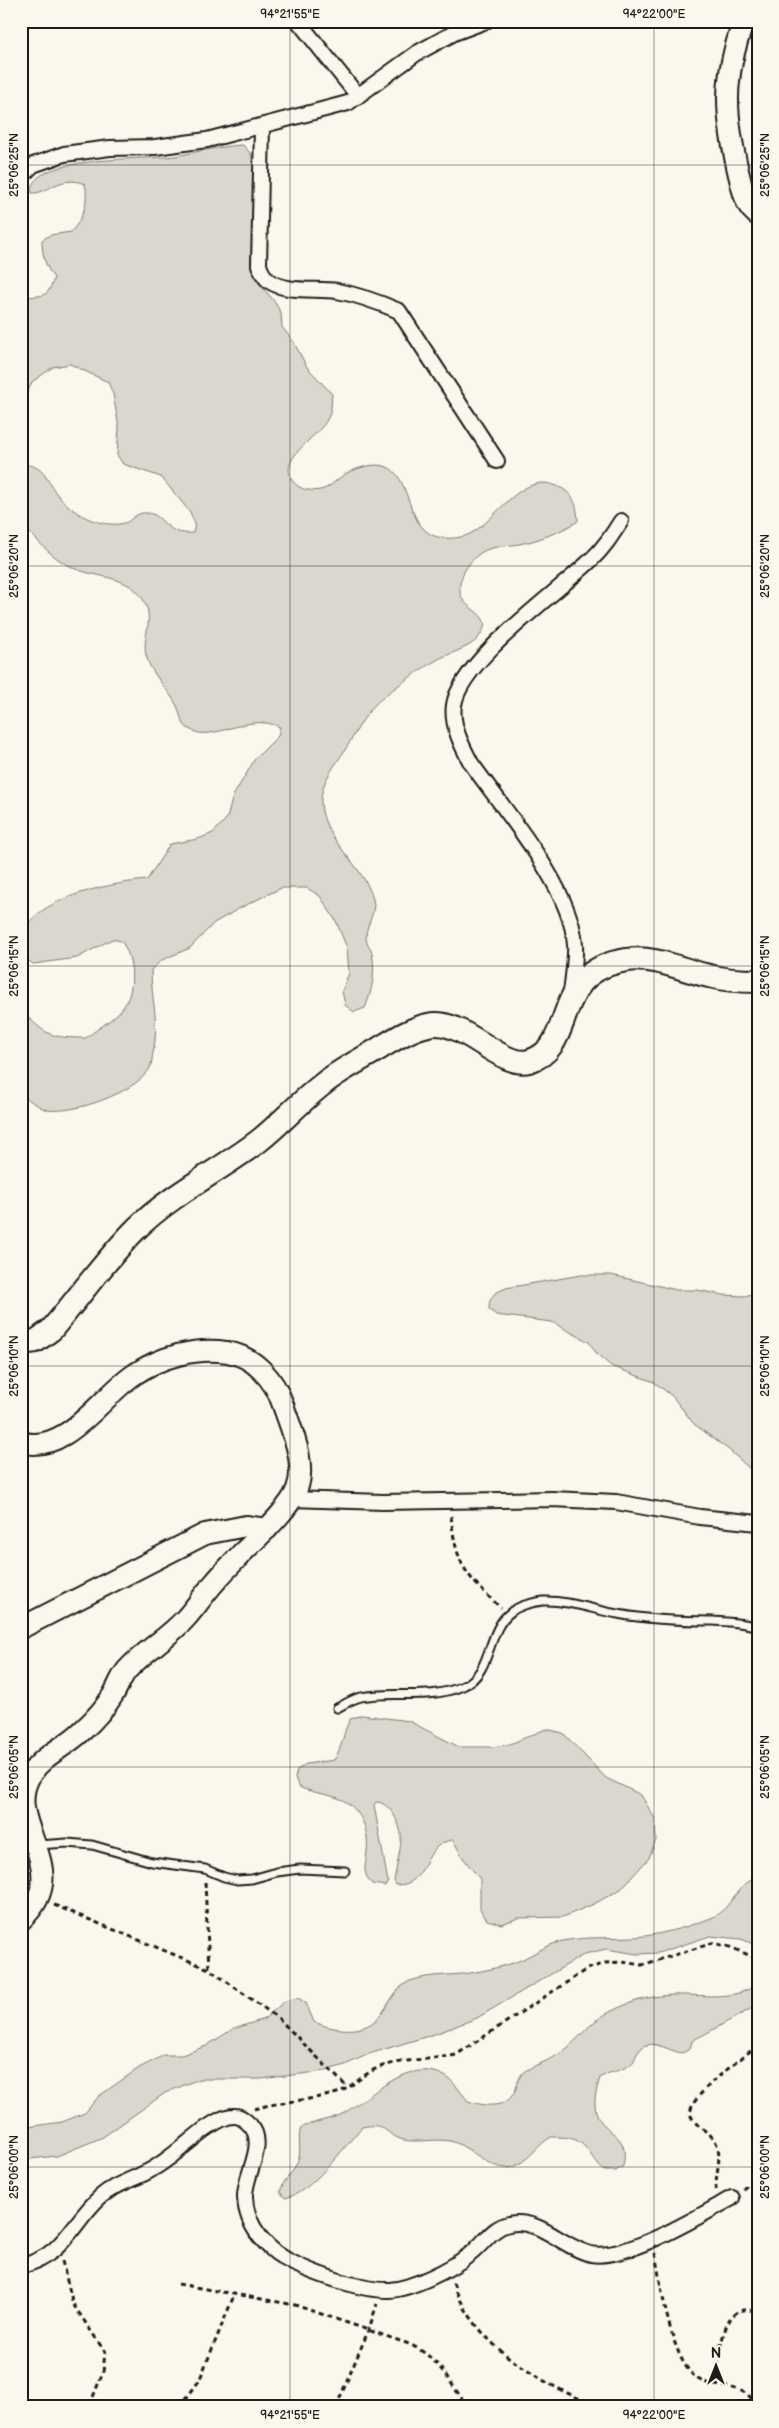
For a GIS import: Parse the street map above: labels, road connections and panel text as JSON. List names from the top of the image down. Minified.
{"north":"top","coordinates":["94°21'55\"E","94°22'00\"E","25°06'25\"N","25°06'20\"N","25°06'15\"N","25°06'10\"N","25°06'05\"N","25°06'00\"N"]}
